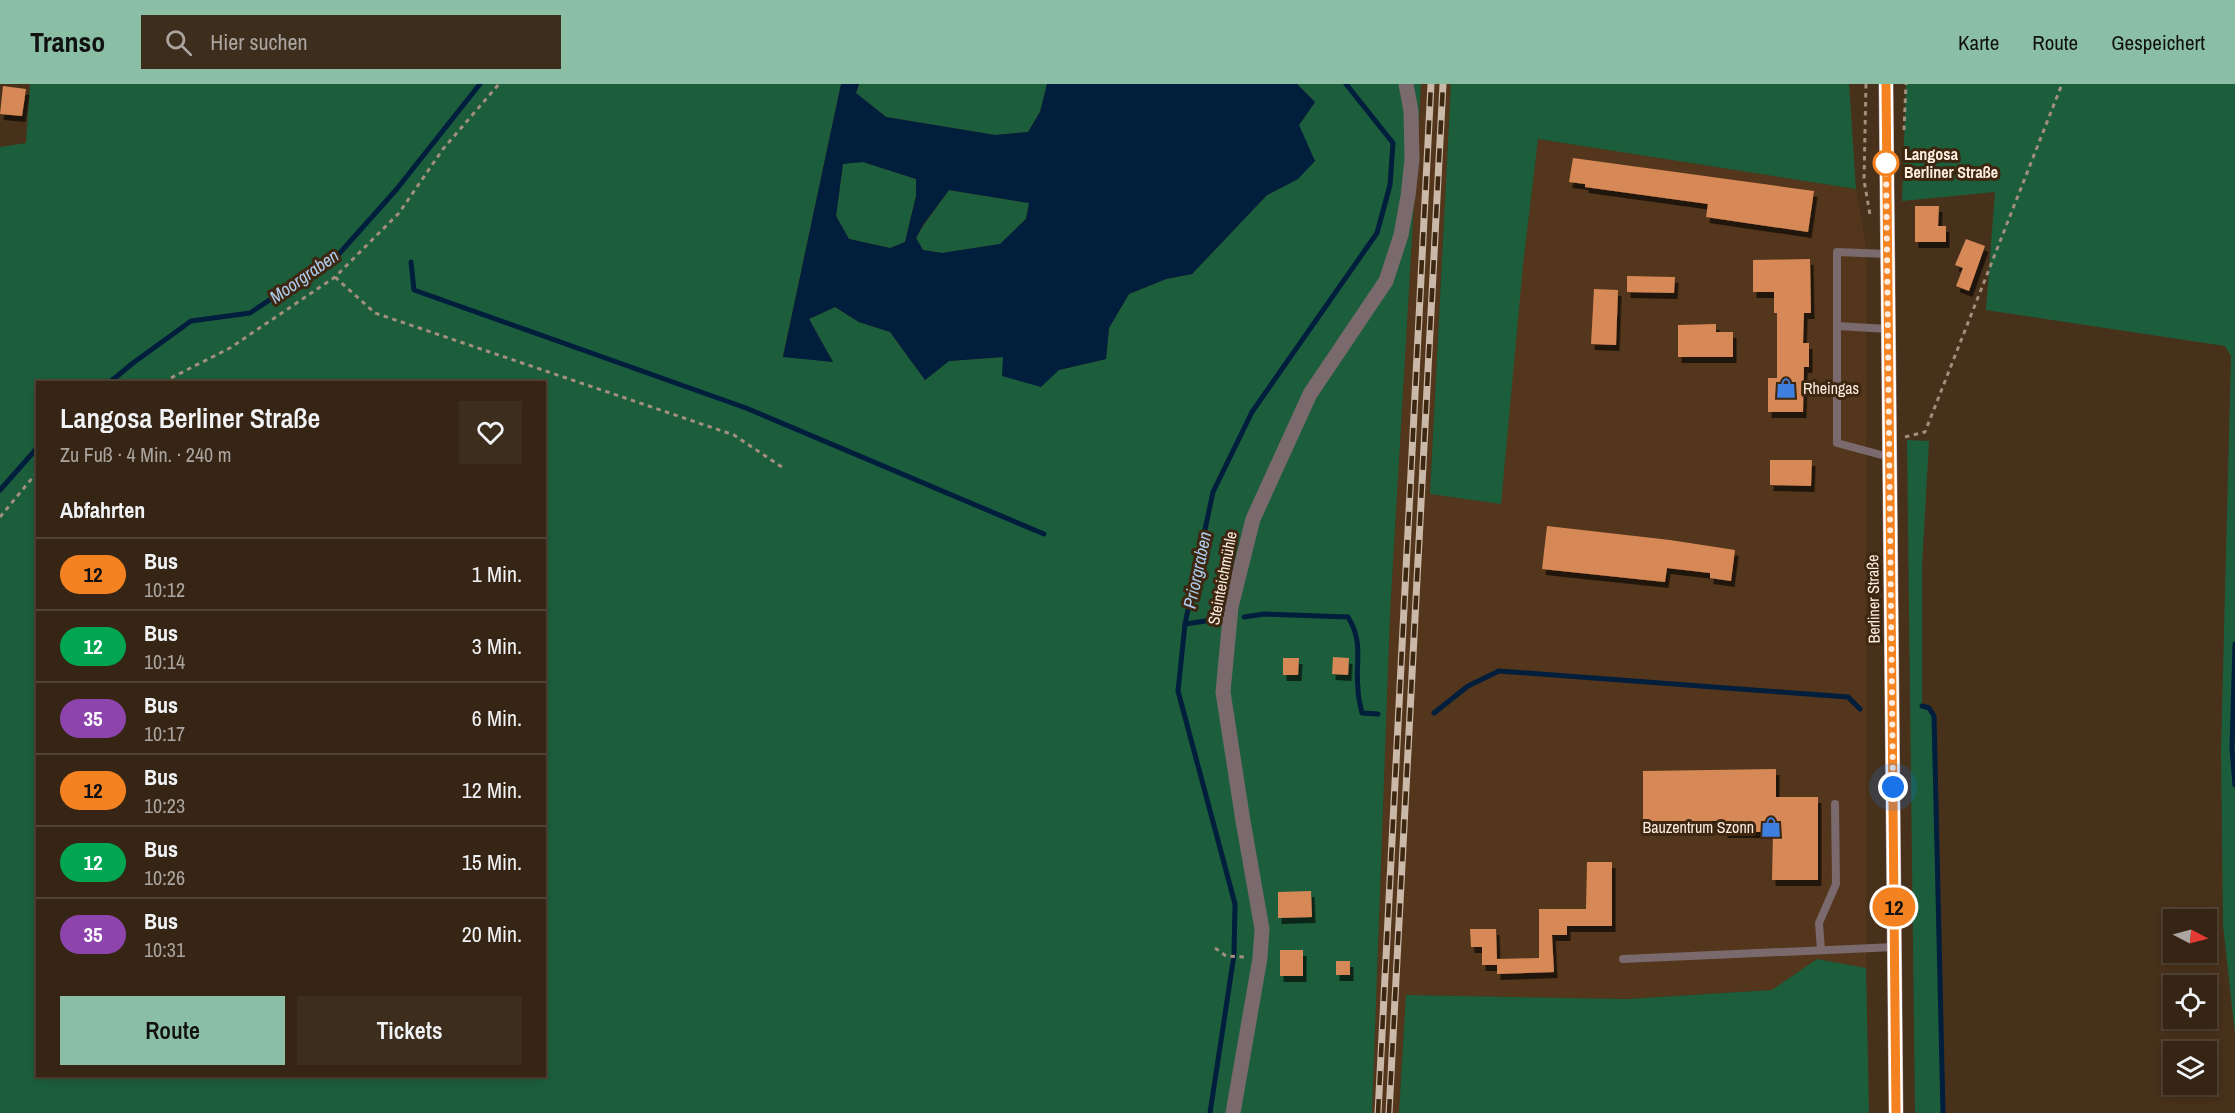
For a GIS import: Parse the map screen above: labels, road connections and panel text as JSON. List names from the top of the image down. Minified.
{"streets":{"main road":["Berliner Straße"],"street":["Steinteichmühle"]},"water":["Moorgraben","Priorgraben"],"places":{"other":["Langosa Berliner Straße"],"shop":["Rheingas","Bauzentrum Szonn"]},"lines":["bus line 12"],"north":"right","page":{"header":"Transo","search":"Hier suchen","nav":["Karte","Route","Gespeichert"],"on_map":"12","heading":[["Langosa Berliner Straße","Zu Fuß · 4 Min. · 240 m"],"Abfahrten"],"list":[{"mark":"12","name":"Bus","note":"10:12","value":"1 Min."},{"mark":"12","name":"Bus","note":"10:14","value":"3 Min."},{"mark":"35","name":"Bus","note":"10:17","value":"6 Min."},{"mark":"12","name":"Bus","note":"10:23","value":"12 Min."},{"mark":"12","name":"Bus","note":"10:26","value":"15 Min."},{"mark":"35","name":"Bus","note":"10:31","value":"20 Min."}],"buttons":["Route","Tickets"]}}
